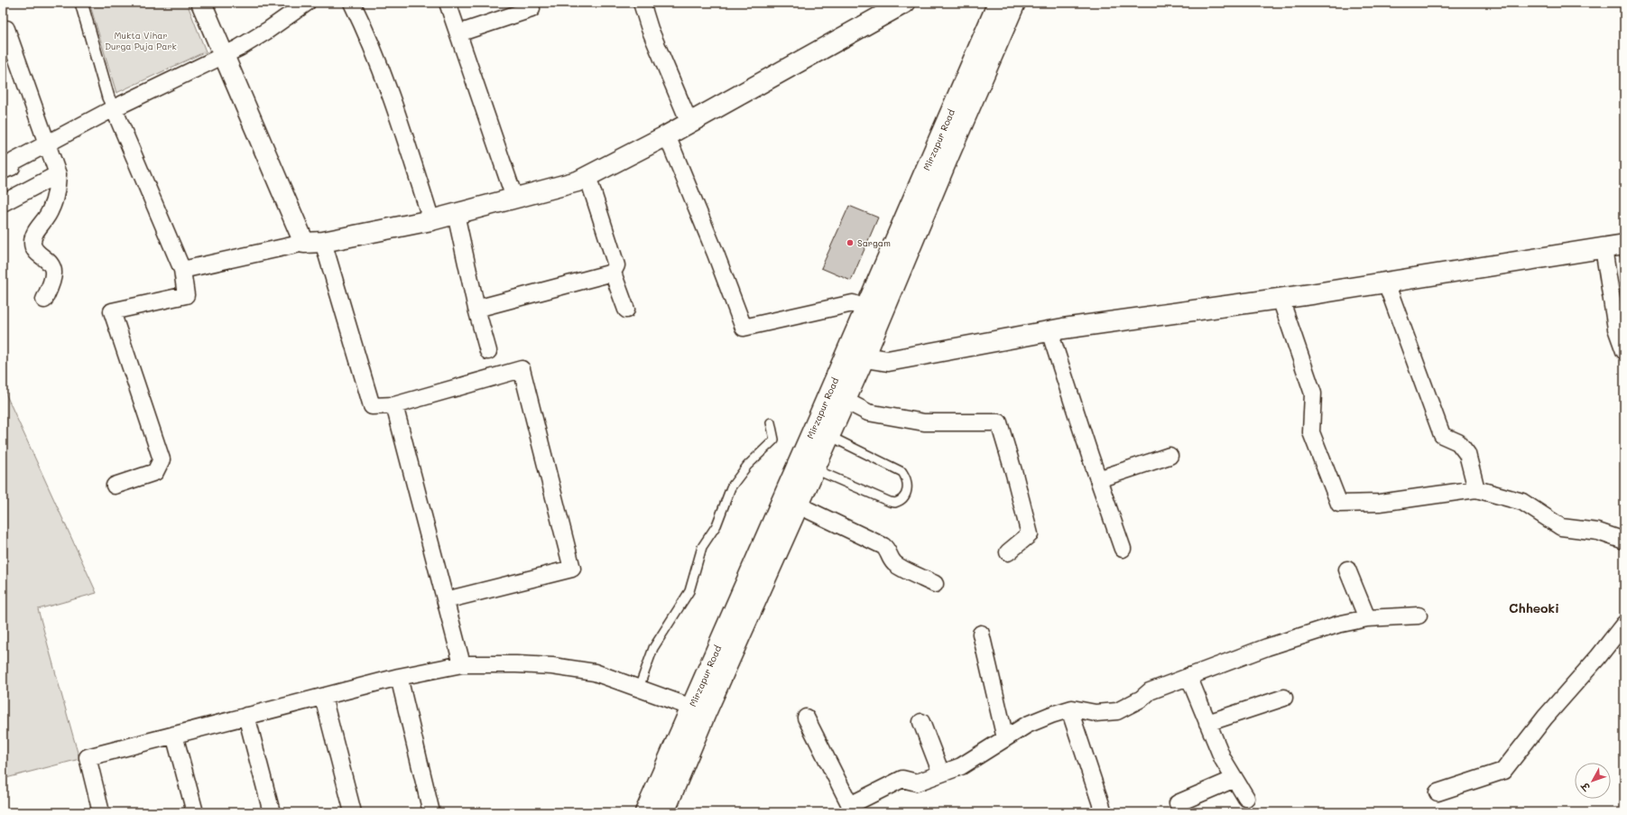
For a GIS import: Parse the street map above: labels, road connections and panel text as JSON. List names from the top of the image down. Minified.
{"streets":{"main road":["Mirzapur Road"]},"districts":["Chheoki"],"parks":["Mukta Vihar Durga Puja Park"],"places":["Sargam"],"north":"bottom left"}
